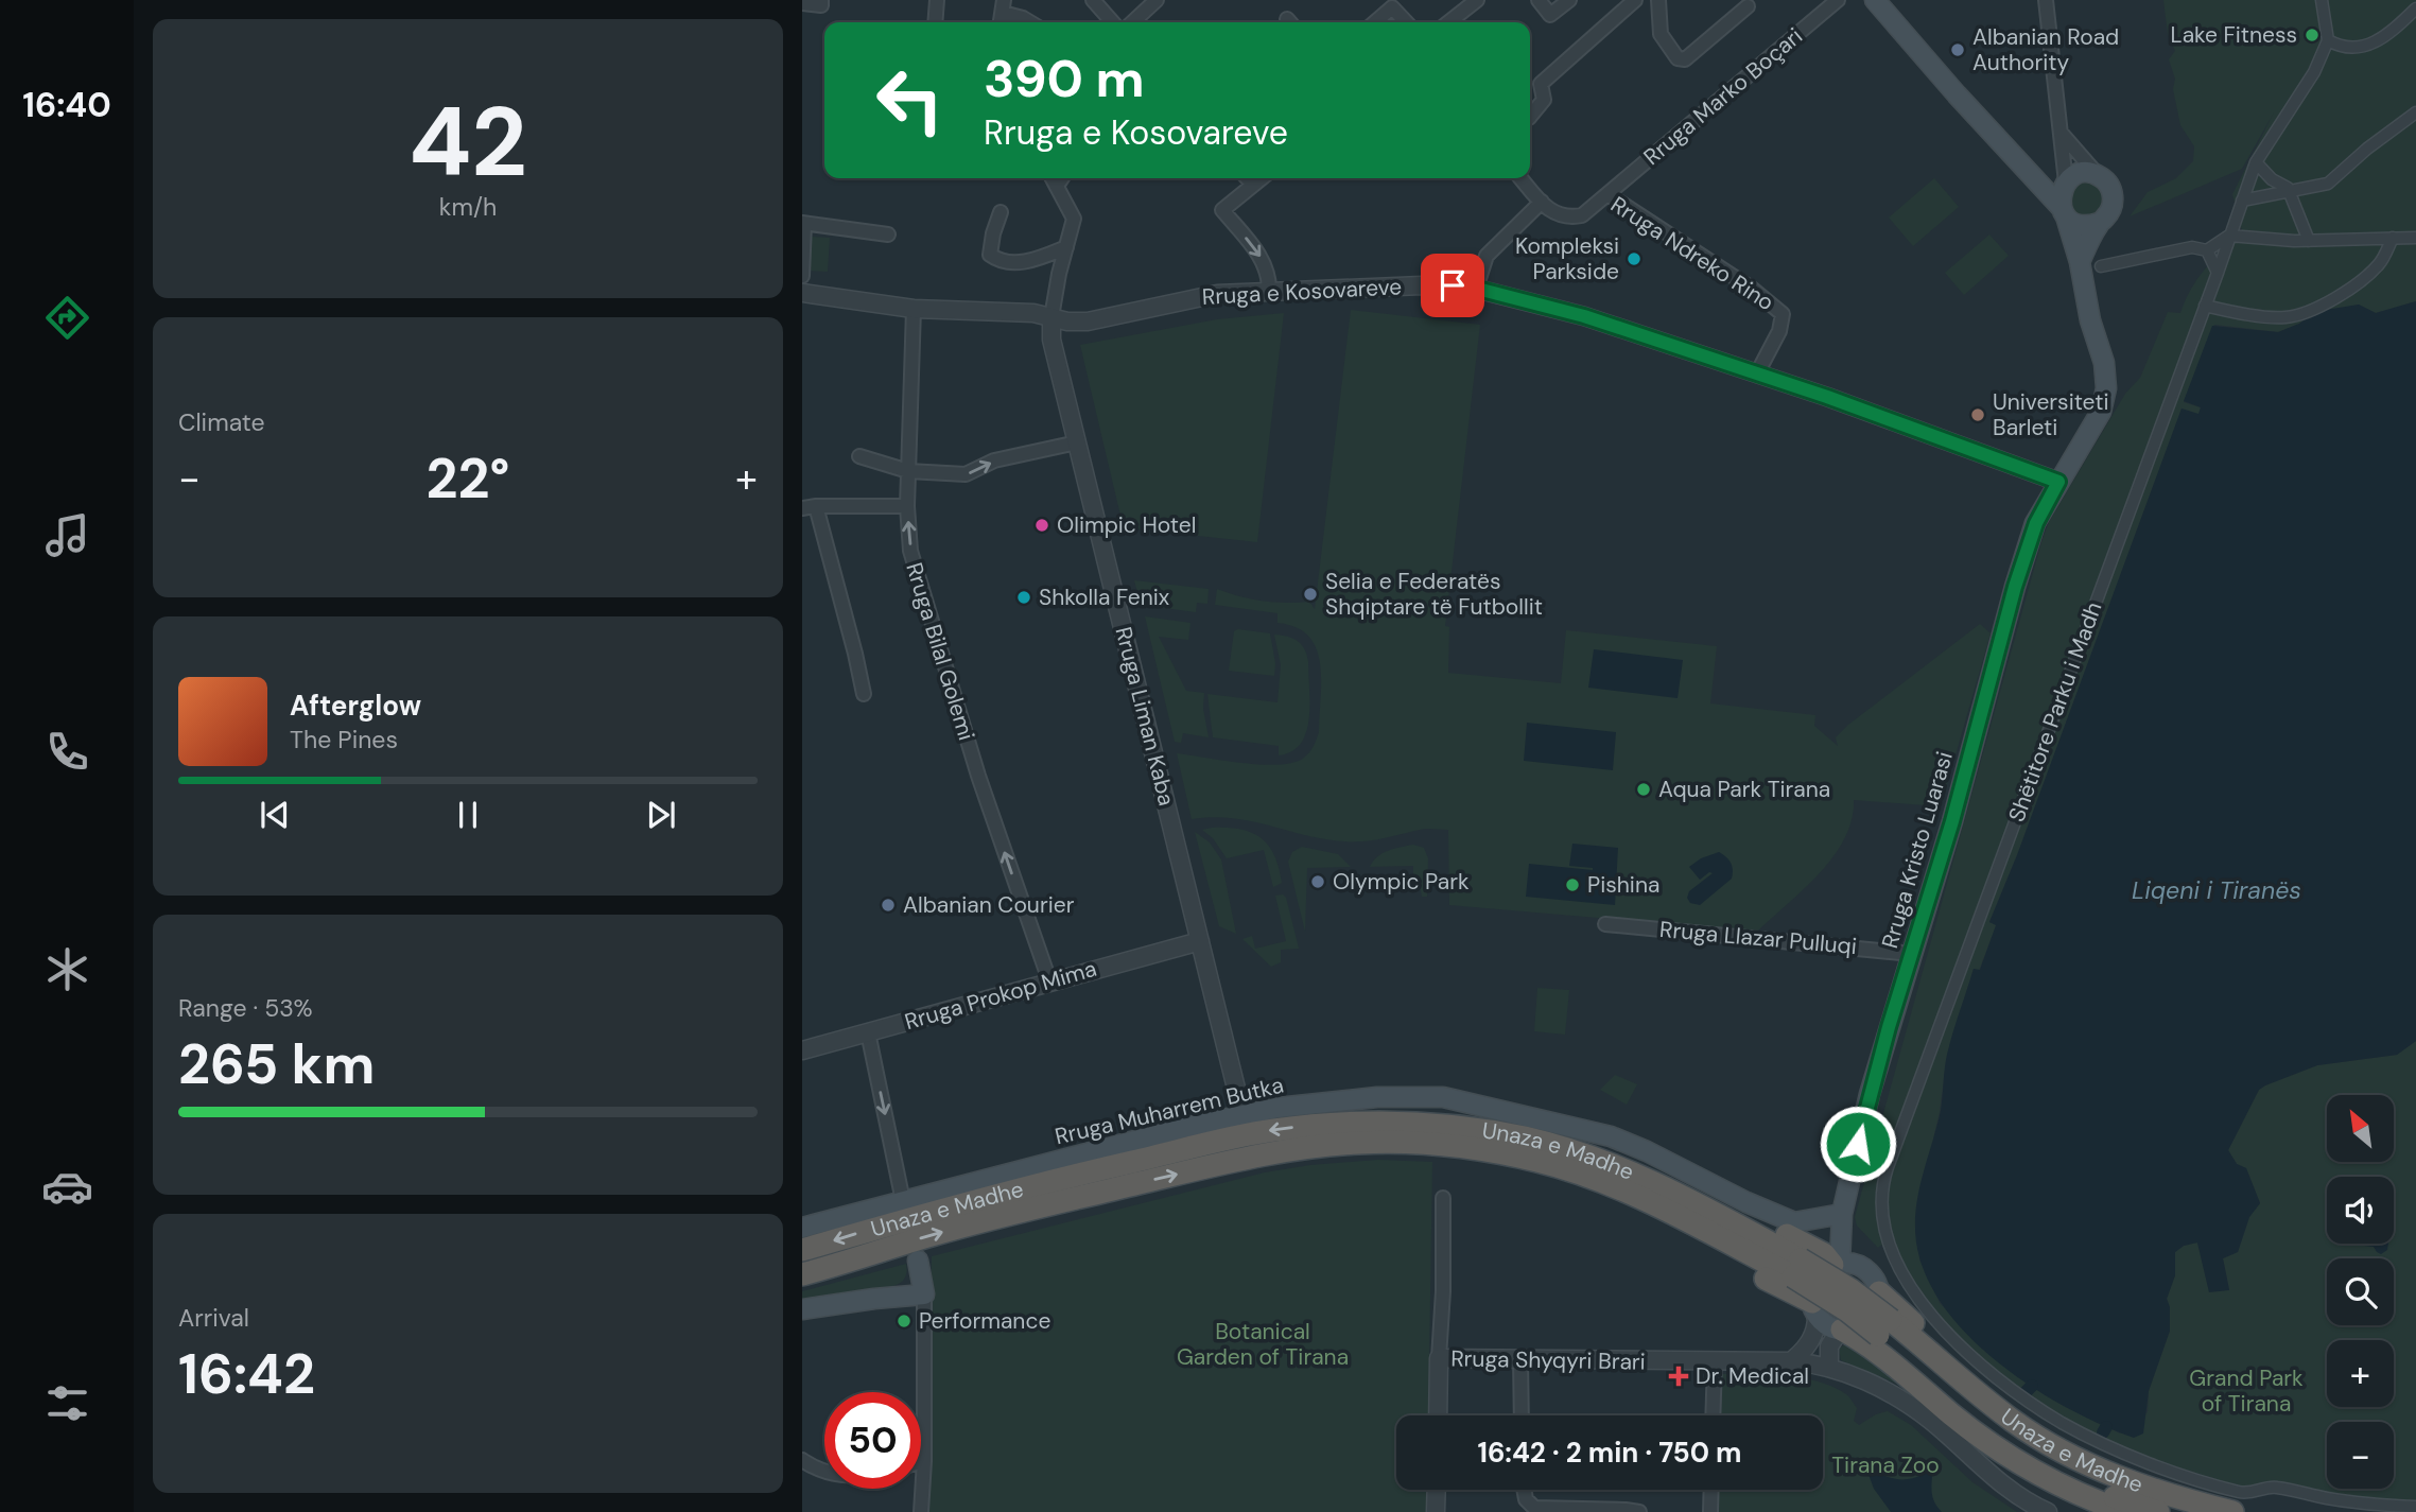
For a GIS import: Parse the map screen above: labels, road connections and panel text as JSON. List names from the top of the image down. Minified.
{"streets":{"highway":["Unaza e Madhe"],"main road":["Rruga Kristo Luarasi","Rruga Muharrem Butka"],"street":["Rruga Marko Boçari","Rruga Ndreko Rino","Rruga e Kosovareve","Rruga Bilal Golemi","Shëtitore Parku i Madh","Rruga Liman Kaba","Rruga Llazar Pulluqi","Rruga Prokop Mima","Rruga Shyqyri Brari"]},"crossings":[["Rruga Marko Boçari","Rruga Ndreko Rino"],["Rruga Ndreko Rino","Rruga e Kosovareve"],["Rruga e Kosovareve","Rruga Bilal Golemi"],["Rruga e Kosovareve","Rruga Liman Kaba"],["Rruga e Kosovareve","Rruga Kristo Luarasi"],["Rruga Bilal Golemi","Rruga Prokop Mima"],["Rruga Liman Kaba","Rruga Prokop Mima"],["Rruga Liman Kaba","Rruga Muharrem Butka"],["Rruga Kristo Luarasi","Rruga Llazar Pulluqi"],["Rruga Kristo Luarasi","Rruga Muharrem Butka"]],"water":["Liqeni i Tiranës"],"parks":["Botanical Garden of Tirana","Grand Park of Tirana","Tirana Zoo"],"places":{"other":["Lake Fitness","Albanian Road Authority","Kompleksi Parkside","Universiteti Barleti","Olimpic Hotel","Selia e Federatës Shqiptare të Futbollit","Shkolla Fenix","Aqua Park Tirana","Olympic Park","Pishina","Albanian Courier","Performance"],"health":["Dr. Medical"]},"north":"top left","page":{"tabs":"16:40","tile":[["42","km/h"],"Climate",["Range · 53%","265 km"],["Arrival","16:42"]],"turn":["390 m","Rruga e Kosovareve"],"heat":["−","22°","+"],"song":["Afterglow","The Pines"],"map_buttons":["+","−"],"limit":"50","trip":"16:42 · 2 min · 750 m"}}
